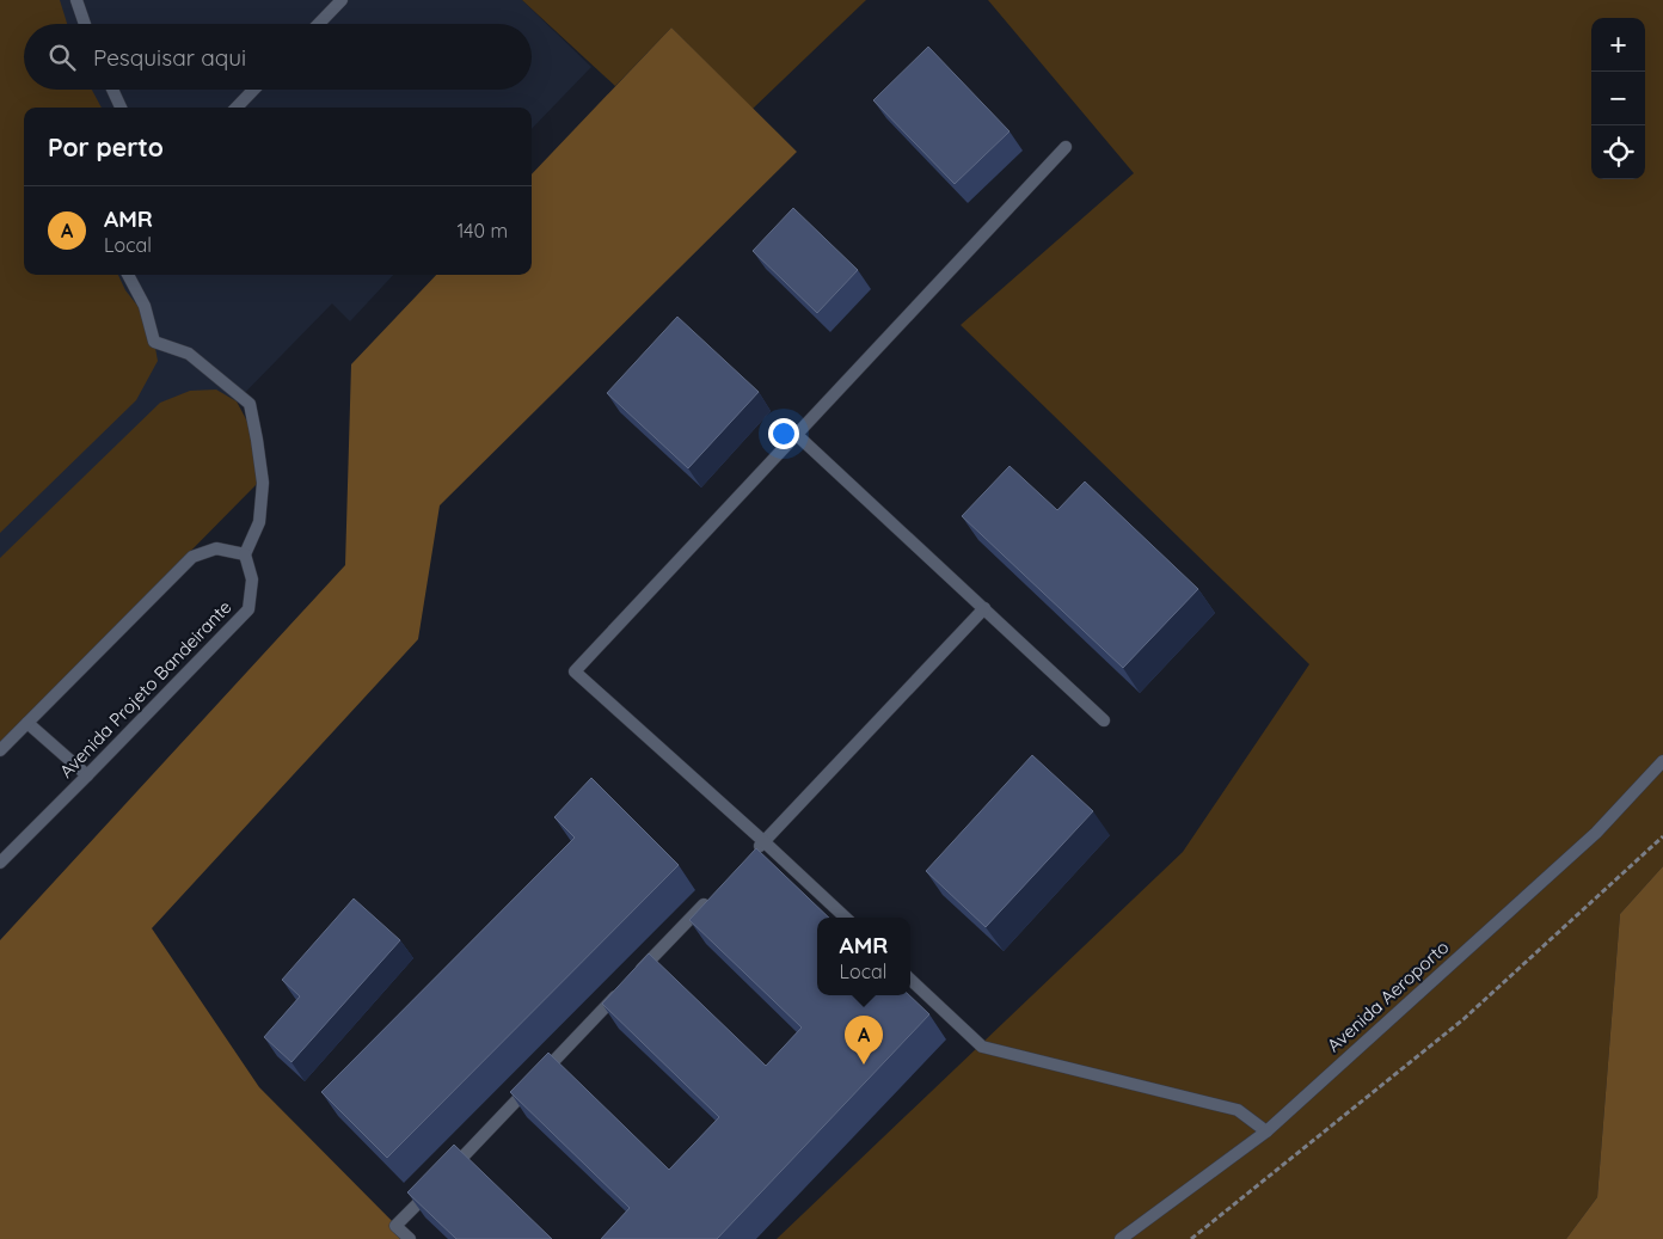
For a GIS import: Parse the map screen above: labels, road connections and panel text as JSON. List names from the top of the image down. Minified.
{"streets":{"lane":["Avenida Projeto Bandeirante","Avenida Aeroporto"]},"page":{"map_buttons":["+","−"],"search":"Pesquisar aqui","heading":"Por perto","list":[{"mark":"A","name":"AMR","note":"Local","value":"140 m"}],"popup":["AMR","Local"],"pins":"A"}}
